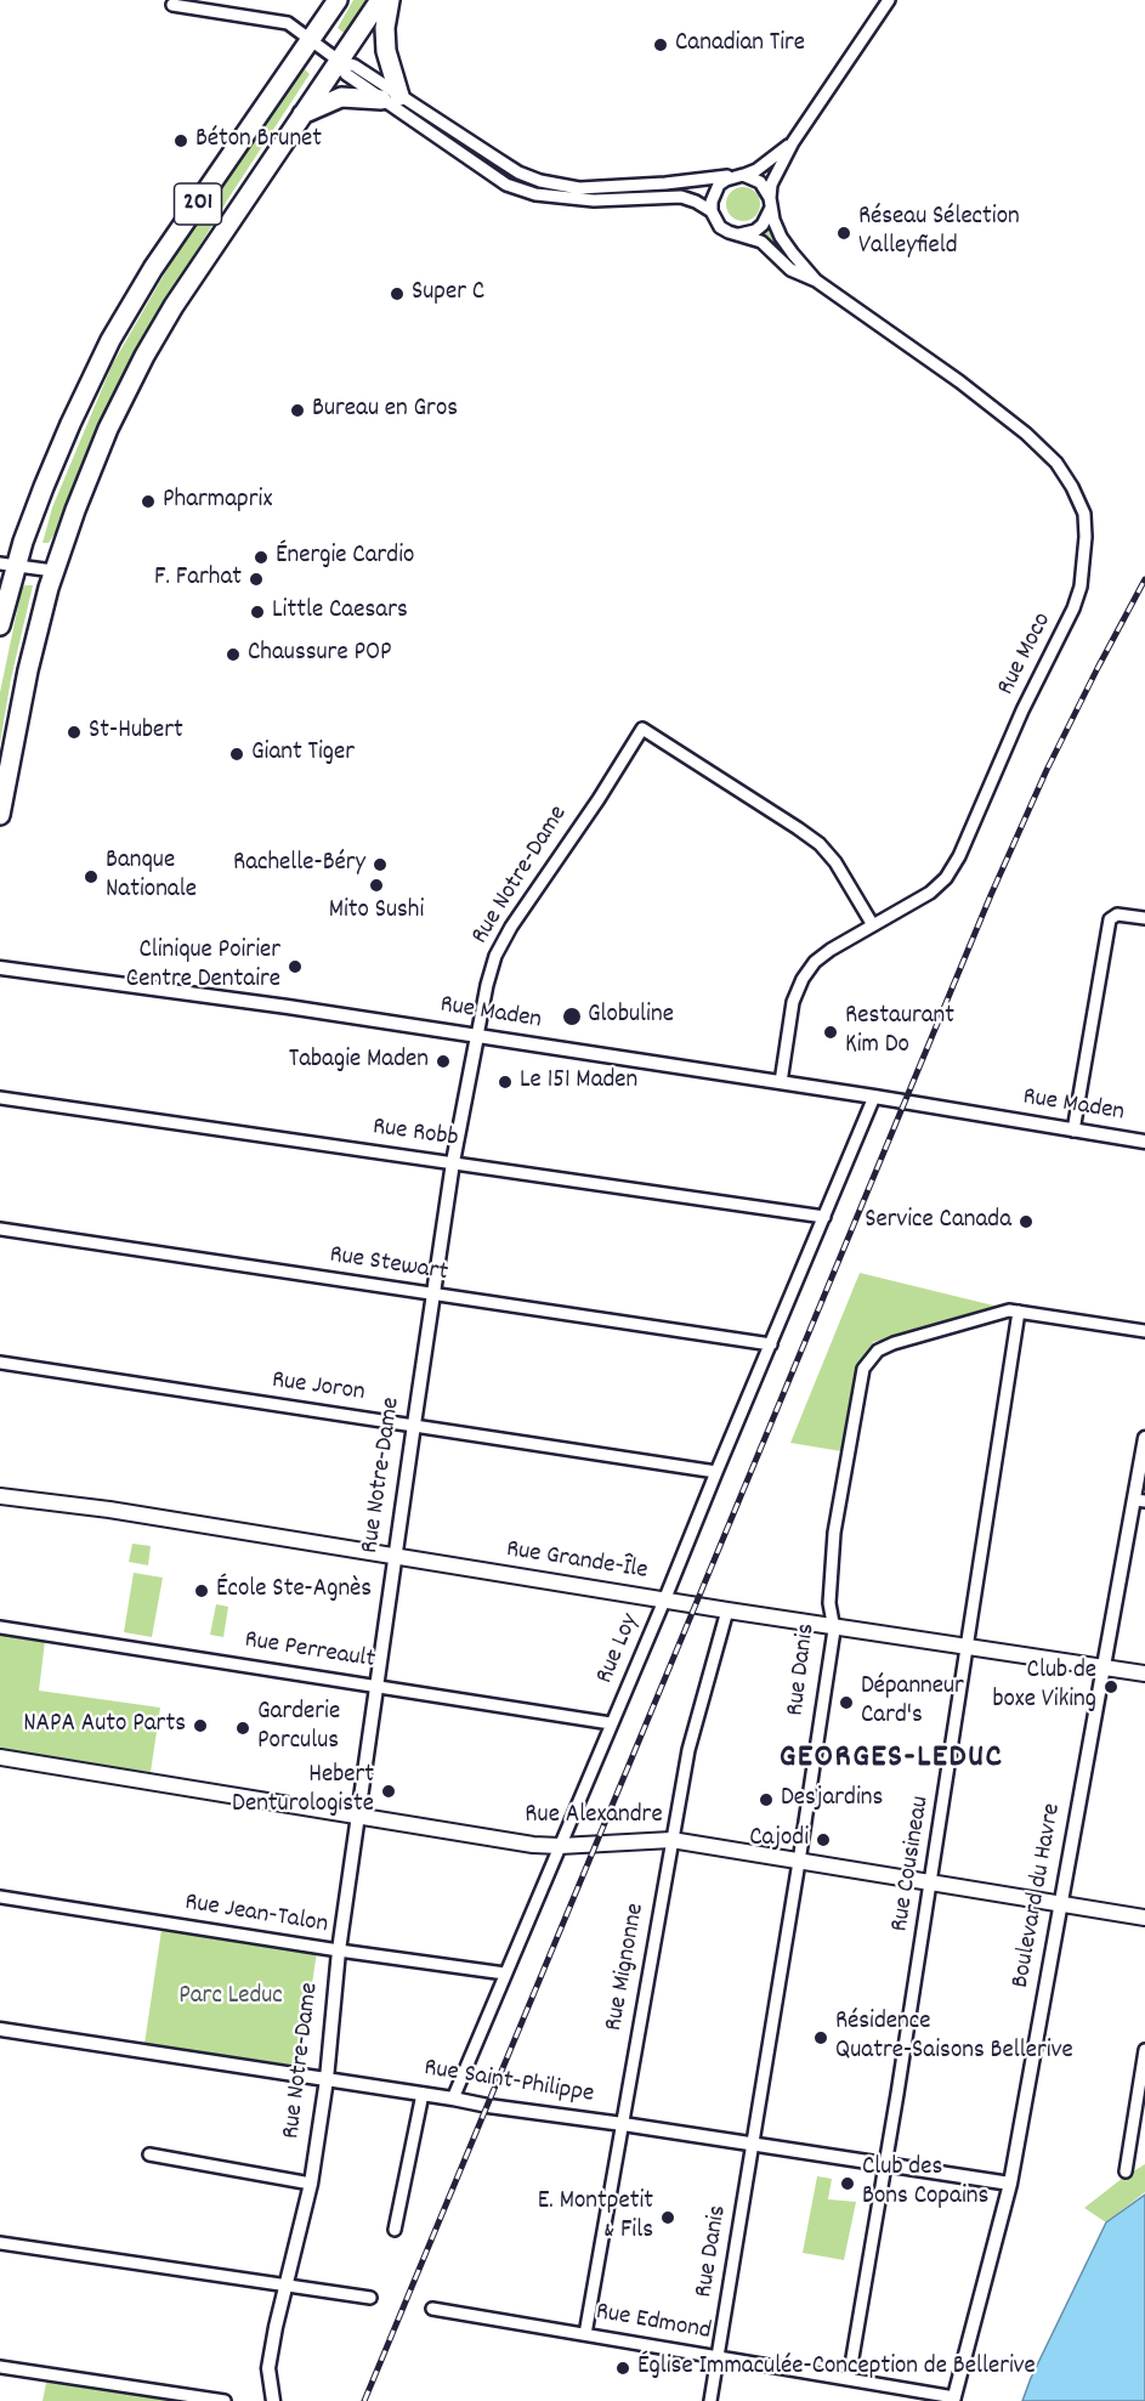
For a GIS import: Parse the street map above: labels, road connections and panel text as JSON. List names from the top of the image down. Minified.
{"streets":{"highway":["201"],"main road":["Rue Grande-Île","Rue Alexandre"],"street":["Rue Moco","Rue Notre-Dame","Rue Maden","Rue Robb","Rue Stewart","Rue Joron","Rue Loy","Rue Perreault","Rue Danis","Rue Cousineau","Boulevard du Havre","Rue Jean-Talon","Rue Mignonne","Rue Saint-Philippe","Rue Edmond"]},"crossings":[["201","Rue Moco"],["Rue Moco","Rue Notre-Dame"],["Rue Moco","Rue Maden"],["Rue Notre-Dame","Rue Maden"],["Rue Notre-Dame","Rue Robb"],["Rue Notre-Dame","Rue Stewart"],["Rue Notre-Dame","Rue Joron"],["Rue Notre-Dame","Rue Grande-Île"],["Rue Notre-Dame","Rue Perreault"],["Rue Notre-Dame","Rue Alexandre"],["Rue Notre-Dame","Rue Jean-Talon"],["Rue Notre-Dame","Rue Saint-Philippe"],["Rue Maden","Rue Loy"],["Rue Robb","Rue Loy"],["Rue Stewart","Rue Loy"],["Rue Joron","Rue Loy"],["Rue Grande-Île","Rue Loy"],["Rue Grande-Île","Rue Danis"],["Rue Grande-Île","Rue Cousineau"],["Rue Grande-Île","Boulevard du Havre"],["Rue Grande-Île","Rue Mignonne"],["Rue Loy","Rue Perreault"],["Rue Loy","Rue Alexandre"],["Rue Loy","Rue Jean-Talon"],["Rue Loy","Rue Saint-Philippe"],["Rue Danis","Rue Alexandre"],["Rue Danis","Rue Cousineau"],["Rue Danis","Rue Saint-Philippe"],["Rue Danis","Rue Edmond"],["Rue Alexandre","Rue Cousineau"],["Rue Alexandre","Boulevard du Havre"],["Rue Alexandre","Rue Mignonne"],["Rue Cousineau","Rue Saint-Philippe"],["Rue Cousineau","Rue Edmond"],["Boulevard du Havre","Rue Saint-Philippe"],["Boulevard du Havre","Rue Edmond"],["Rue Mignonne","Rue Saint-Philippe"],["Rue Mignonne","Rue Edmond"]],"districts":["GEORGES-LEDUC"],"parks":["Parc Leduc"],"places":["Canadian Tire","Béton Brunet","Réseau Sélection Valleyfield","Super C","Bureau en Gros","Pharmaprix","Énergie Cardio","F. Farhat","Little Caesars","Chaussure POP","St-Hubert","Giant Tiger","Rachelle-Béry","Banque Nationale","Mito Sushi","Clinique Poirier Centre Dentaire","Globuline","Restaurant Kim Do","Tabagie Maden","Le 151 Maden","Service Canada","École Ste-Agnès","Club de boxe Viking","Dépanneur Card's","NAPA Auto Parts","Garderie Porculus","Hebert Denturologiste","Desjardins","Cajodi","Résidence Quatre-Saisons Bellerive","Club des Bons Copains","E. Montpetit & Fils","Église Immaculée-Conception de Bellerive"]}
